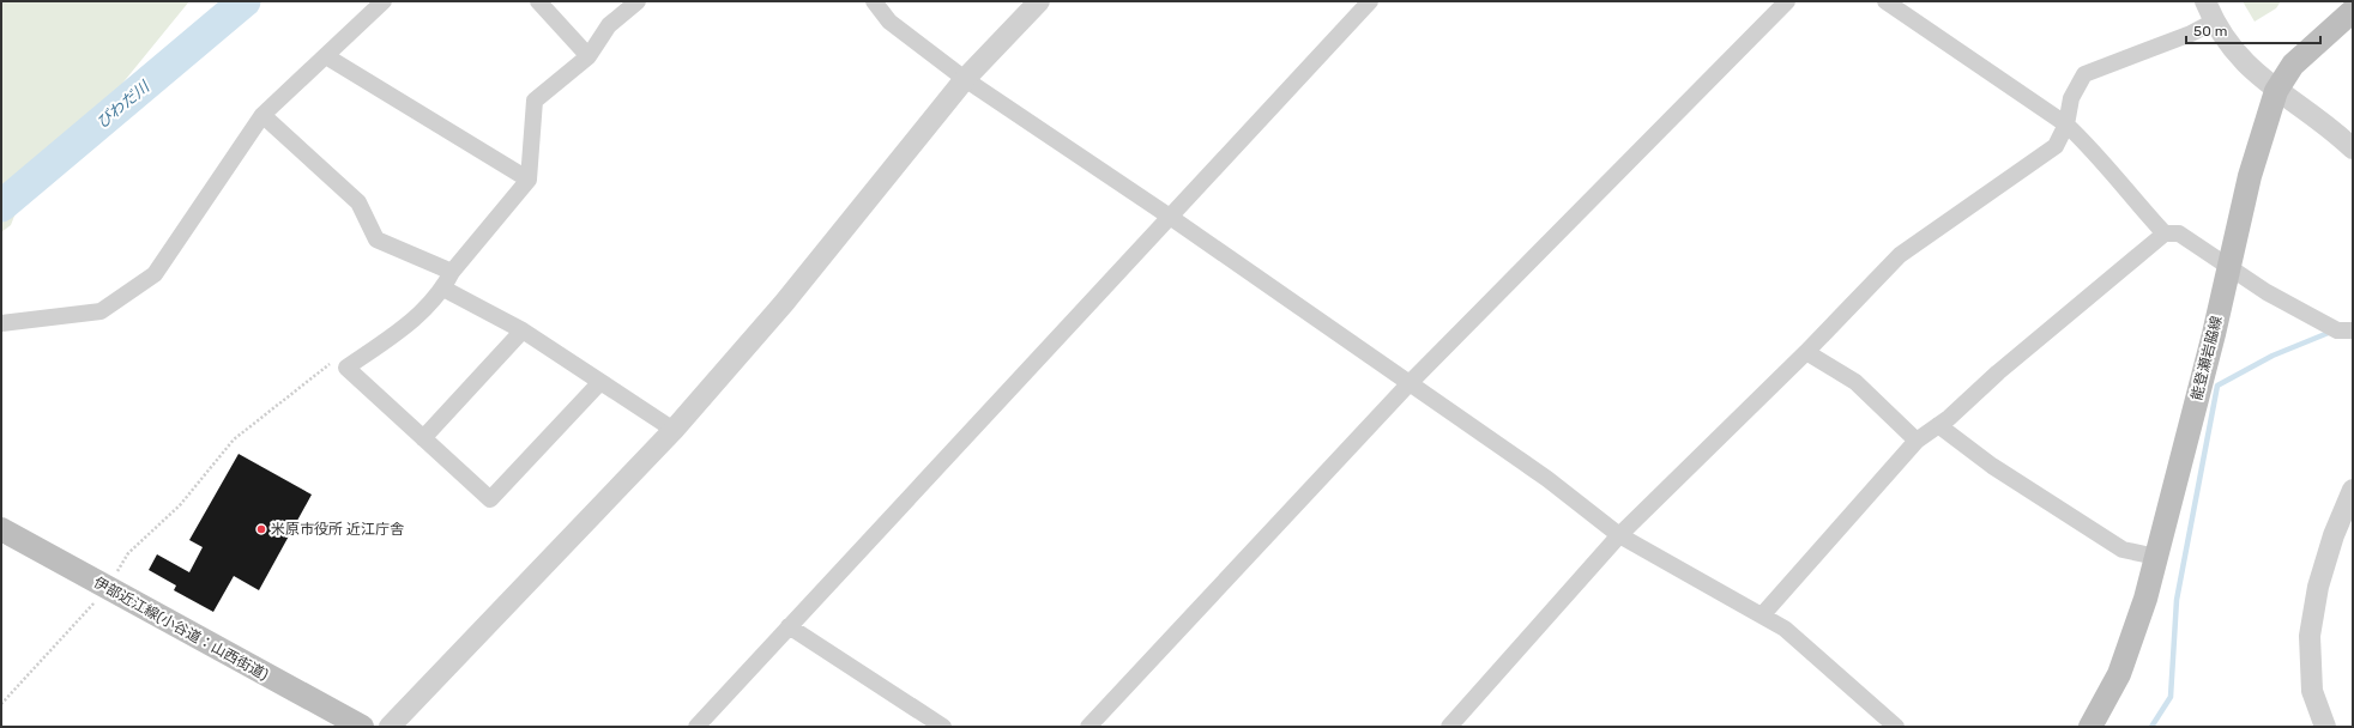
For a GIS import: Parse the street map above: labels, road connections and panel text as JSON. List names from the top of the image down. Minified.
{"streets":{"main road":["能登瀬岩脇線","伊部近江線(小谷道：山西街道)"]},"water":["びわだ川"],"places":["米原市役所 近江庁舎"],"scale_bar":"50 m"}
